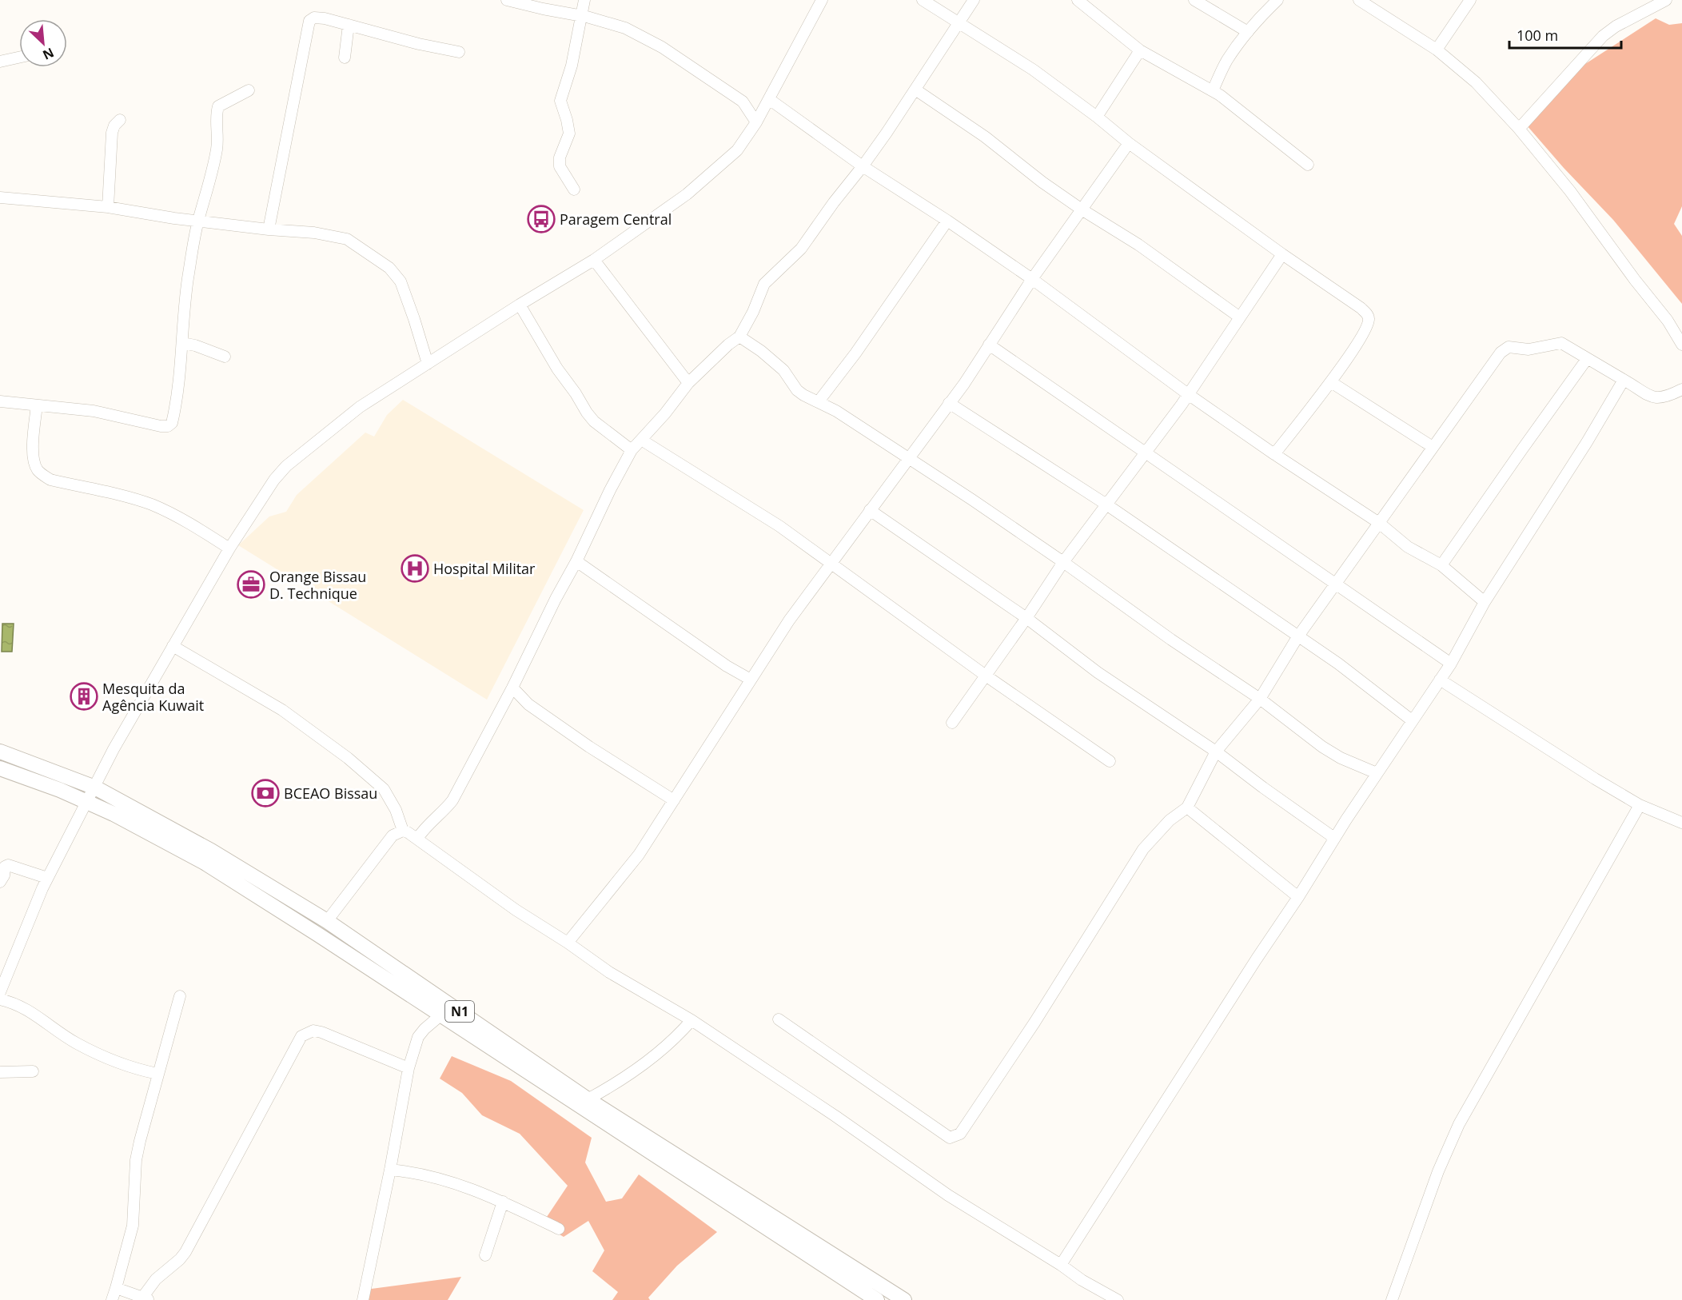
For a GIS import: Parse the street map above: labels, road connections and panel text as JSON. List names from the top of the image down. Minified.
{"streets":{"main road":["N1"]},"places":{"bus stop":["Paragem Central"],"hospital":["Hospital Militar"],"office":["Orange Bissau D. Technique"],"building":["Mesquita da Agência Kuwait"],"bank":["BCEAO Bissau"]},"scale_bar":"100 m","north":"bottom right"}
